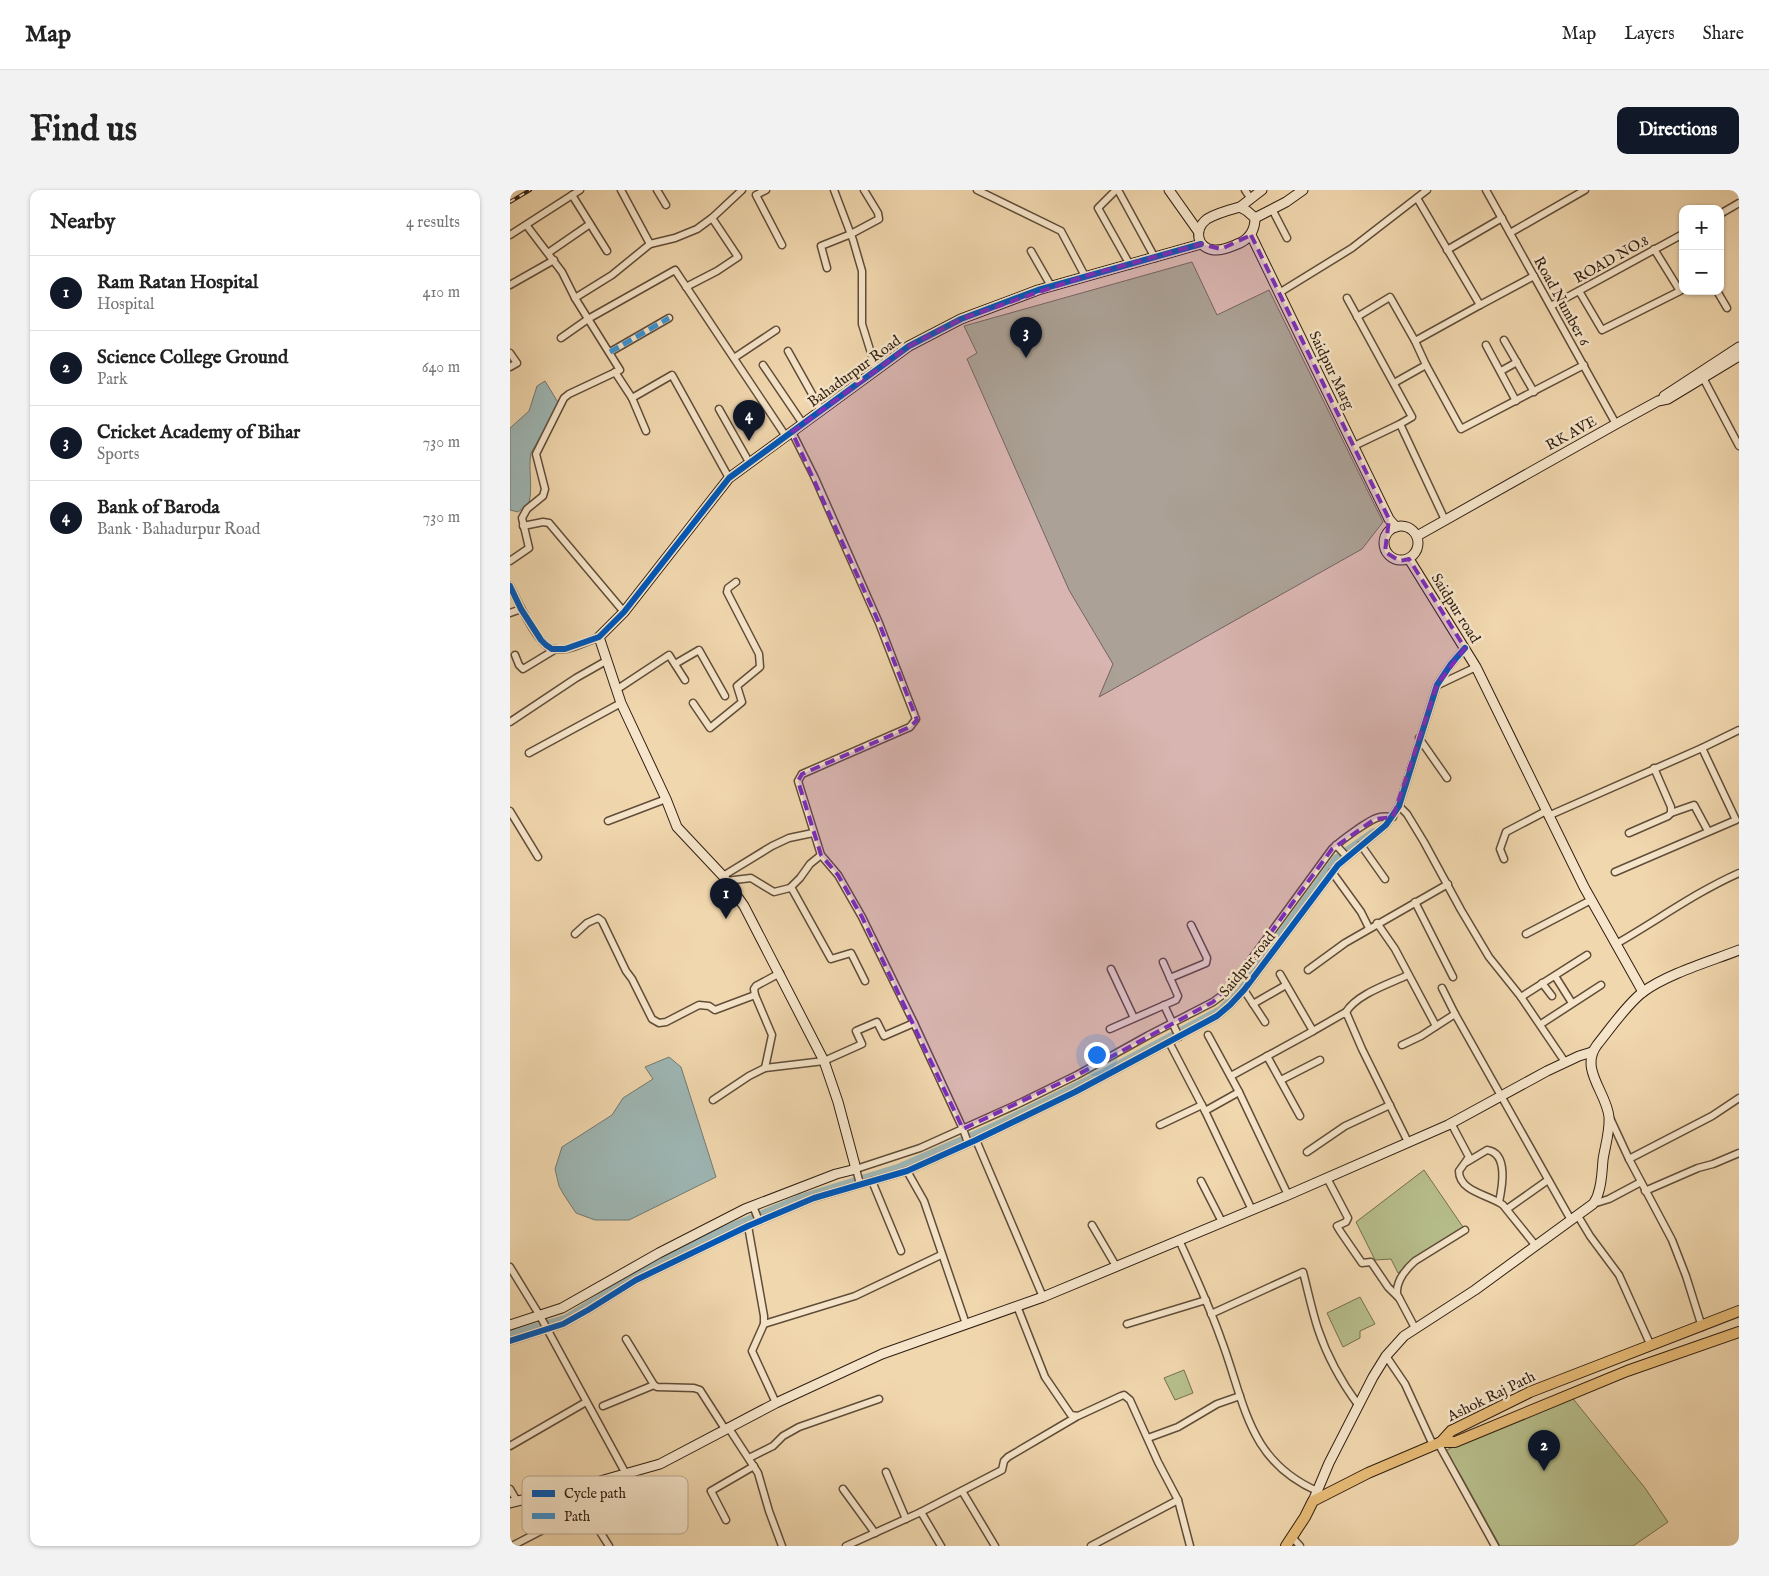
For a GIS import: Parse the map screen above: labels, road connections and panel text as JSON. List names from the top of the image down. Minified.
{"streets":{"main road":["Saidpur Marg","Bahadurpur Road","RK AVE","Saidpur road","Ashok Raj Path"],"street":["ROAD NO.8","Road Number 6"]},"crossings":[["ROAD NO.8","Road Number 6"],["Road Number 6","RK AVE"],["Saidpur Marg","Bahadurpur Road"],["Saidpur Marg","RK AVE"],["Saidpur Marg","Saidpur road"],["RK AVE","Saidpur road"]],"legend":["Cycle path","Path"],"page":{"header":"Map","nav":["Map","Layers","Share"],"buttons":"Directions","title":"Find us","heading":["Nearby","4 results"],"map_buttons":["+","−"],"list":[{"mark":"1","name":"Ram Ratan Hospital","note":"Hospital","value":"410 m"},{"mark":"2","name":"Science College Ground","note":"Park","value":"640 m"},{"mark":"3","name":"Cricket Academy of Bihar","note":"Sports","value":"730 m"},{"mark":"4","name":"Bank of Baroda","note":"Bank · Bahadurpur Road","value":"730 m"}],"pins":["3","4","1","2"]}}
